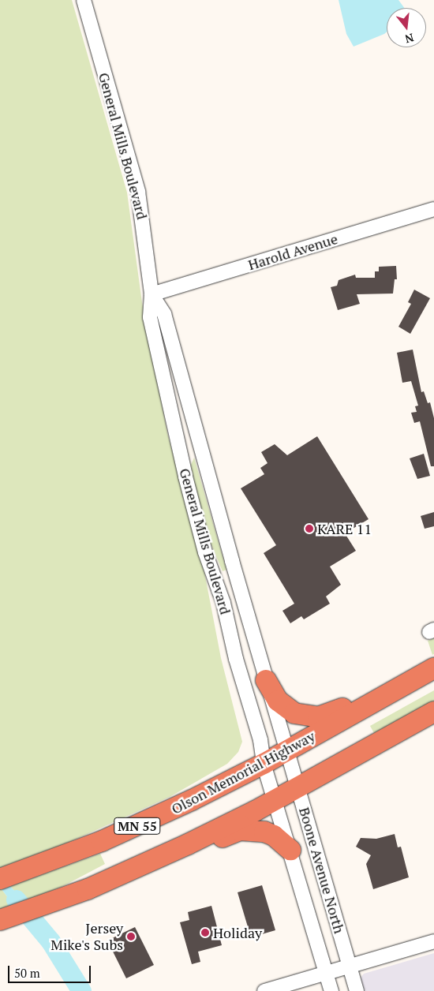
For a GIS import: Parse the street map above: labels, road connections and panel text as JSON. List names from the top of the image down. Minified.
{"streets":{"highway":["Olson Memorial Highway","MN 55"],"street":["General Mills Boulevard","Harold Avenue","Boone Avenue North"]},"crossings":[["General Mills Boulevard","Harold Avenue"],["General Mills Boulevard","Olson Memorial Highway"],["General Mills Boulevard","Boone Avenue North"],["Olson Memorial Highway","Boone Avenue North"],["MN 55","Boone Avenue North"]],"places":["KARE 11","Holiday","Jersey Mike's Subs"],"scale_bar":"50 m","north":"bottom"}
